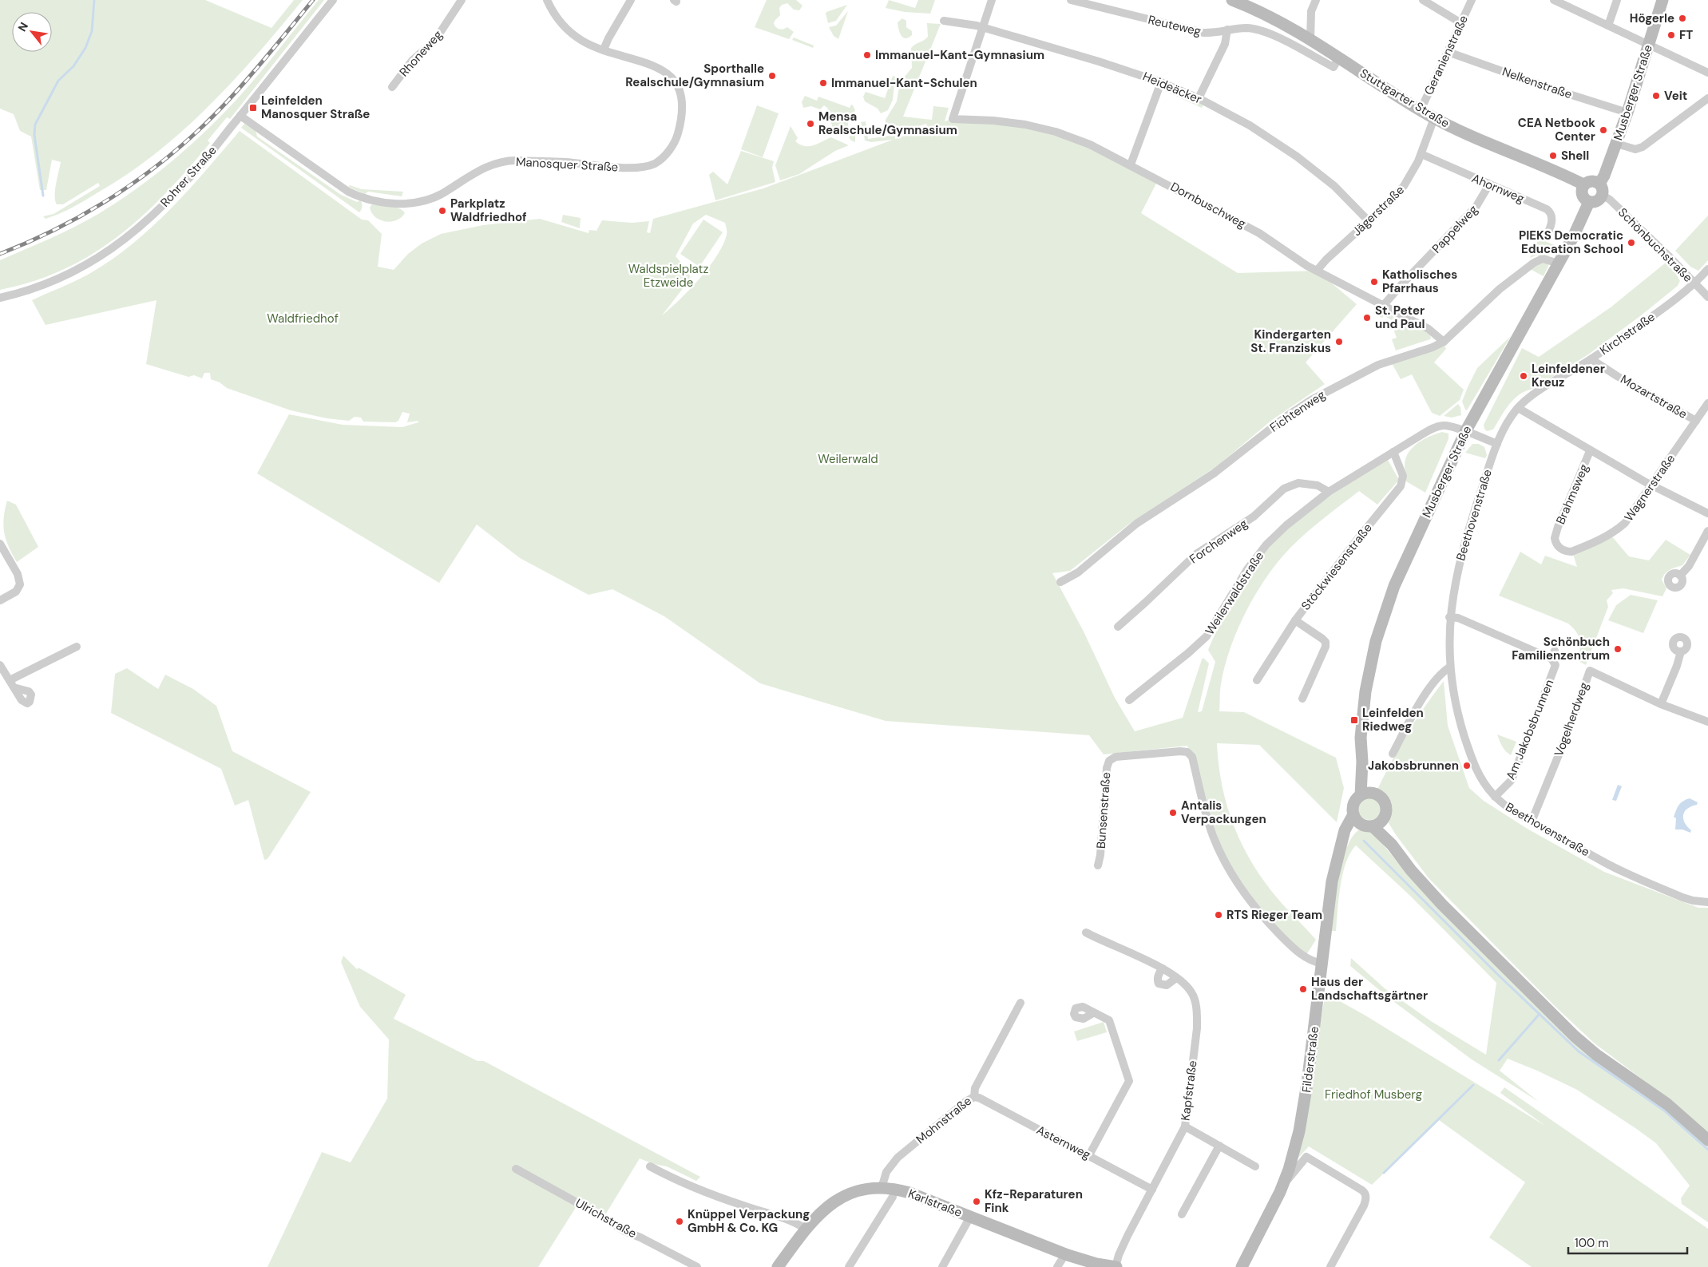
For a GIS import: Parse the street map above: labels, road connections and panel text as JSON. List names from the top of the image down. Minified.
{"streets":{"main road":["Musberger Straße","Stuttgarter Straße","Filderstraße","Karlstraße"],"street":["Reuteweg","Rhoneweg","Geranienstraße","Nelkenstraße","Heideäcker","Manosquer Straße","Rohrer Straße","Ahornweg","Dornbuschweg","Jägerstraße","Pappelweg","Schönbuchstraße","Kirchstraße","Mozartstraße","Fichtenweg","Wagnerstraße","Brahmsweg","Beethovenstraße","Forchenweg","Stöckwiesenstraße","Weilerwaldstraße","Vogelherdweg","Am Jakobsbrunnen","Bunsenstraße","Kapfstraße","Mohnstraße","Asternweg","Ulrichstraße"]},"crossings":[["Reuteweg","Stuttgarter Straße"],["Geranienstraße","Nelkenstraße"],["Geranienstraße","Stuttgarter Straße"],["Nelkenstraße","Musberger Straße"],["Heideäcker","Dornbuschweg"],["Heideäcker","Jägerstraße"],["Musberger Straße","Stuttgarter Straße"],["Musberger Straße","Schönbuchstraße"],["Musberger Straße","Fichtenweg"],["Musberger Straße","Weilerwaldstraße"],["Musberger Straße","Filderstraße"],["Stuttgarter Straße","Jägerstraße"],["Stuttgarter Straße","Schönbuchstraße"],["Manosquer Straße","Rohrer Straße"],["Ahornweg","Jägerstraße"],["Ahornweg","Pappelweg"],["Dornbuschweg","Jägerstraße"],["Dornbuschweg","Pappelweg"],["Dornbuschweg","Fichtenweg"],["Schönbuchstraße","Kirchstraße"],["Kirchstraße","Mozartstraße"],["Kirchstraße","Beethovenstraße"],["Mozartstraße","Wagnerstraße"],["Wagnerstraße","Brahmsweg"],["Beethovenstraße","Vogelherdweg"],["Beethovenstraße","Am Jakobsbrunnen"],["Forchenweg","Weilerwaldstraße"],["Stöckwiesenstraße","Weilerwaldstraße"],["Bunsenstraße","Filderstraße"],["Kapfstraße","Asternweg"],["Kapfstraße","Karlstraße"],["Mohnstraße","Asternweg"],["Mohnstraße","Karlstraße"]],"parks":["Waldspielplatz Etzweide","Waldfriedhof","Weilerwald","Friedhof Musberg"],"places":{"other":["Högerle","FT","Immanuel-Kant-Gymnasium","Sporthalle Realschule/Gymnasium","Immanuel-Kant-Schulen","Veit","Mensa Realschule/Gymnasium","CEA Netbook Center","Shell","Parkplatz Waldfriedhof","PIEKS Democratic Education School","Katholisches Pfarrhaus","St. Peter und Paul","Kindergarten St. Franziskus","Leinfeldener Kreuz","Schönbuch Familienzentrum","Jakobsbrunnen","Antalis Verpackungen","RTS Rieger Team","Haus der Landschaftsgärtner","Kfz-Reparaturen Fink","Knüppel Verpackung GmbH & Co. KG"],"transit":["Leinfelden Manosquer Straße","Leinfelden Riedweg"]},"scale_bar":"100 m","north":"top left"}
